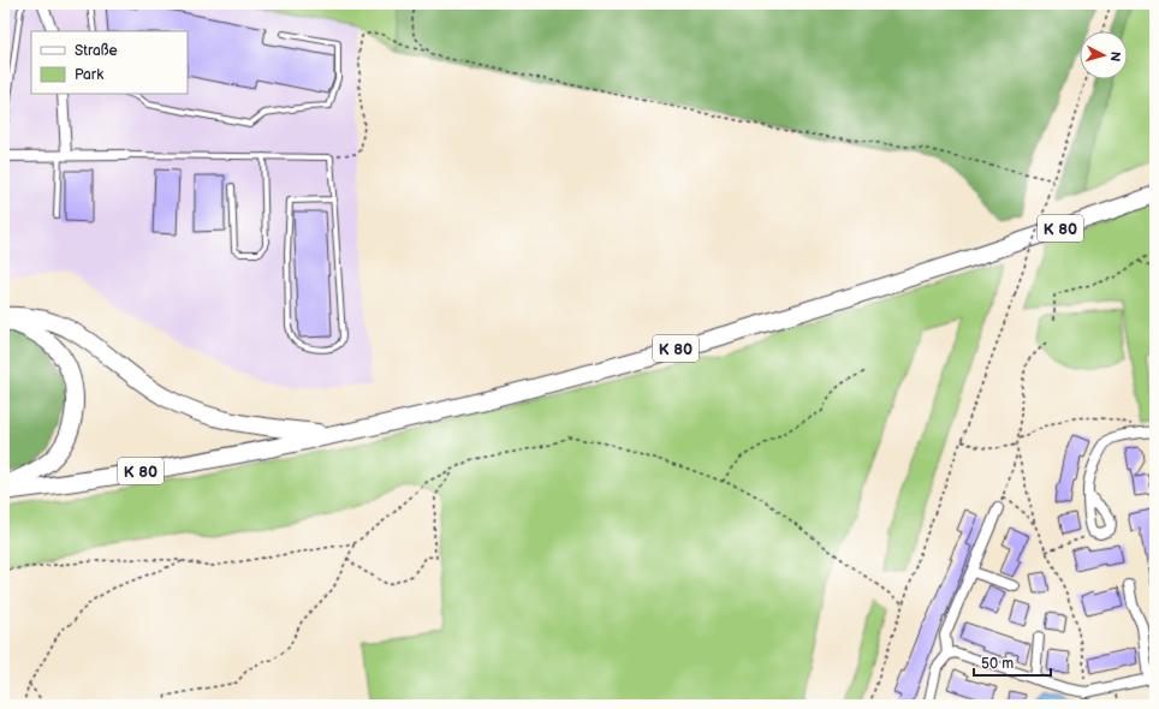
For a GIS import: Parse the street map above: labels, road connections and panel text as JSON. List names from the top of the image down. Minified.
{"streets":{"highway":["K 80"]},"legend":["Straße","Park"],"scale_bar":"50 m","north":"right"}
